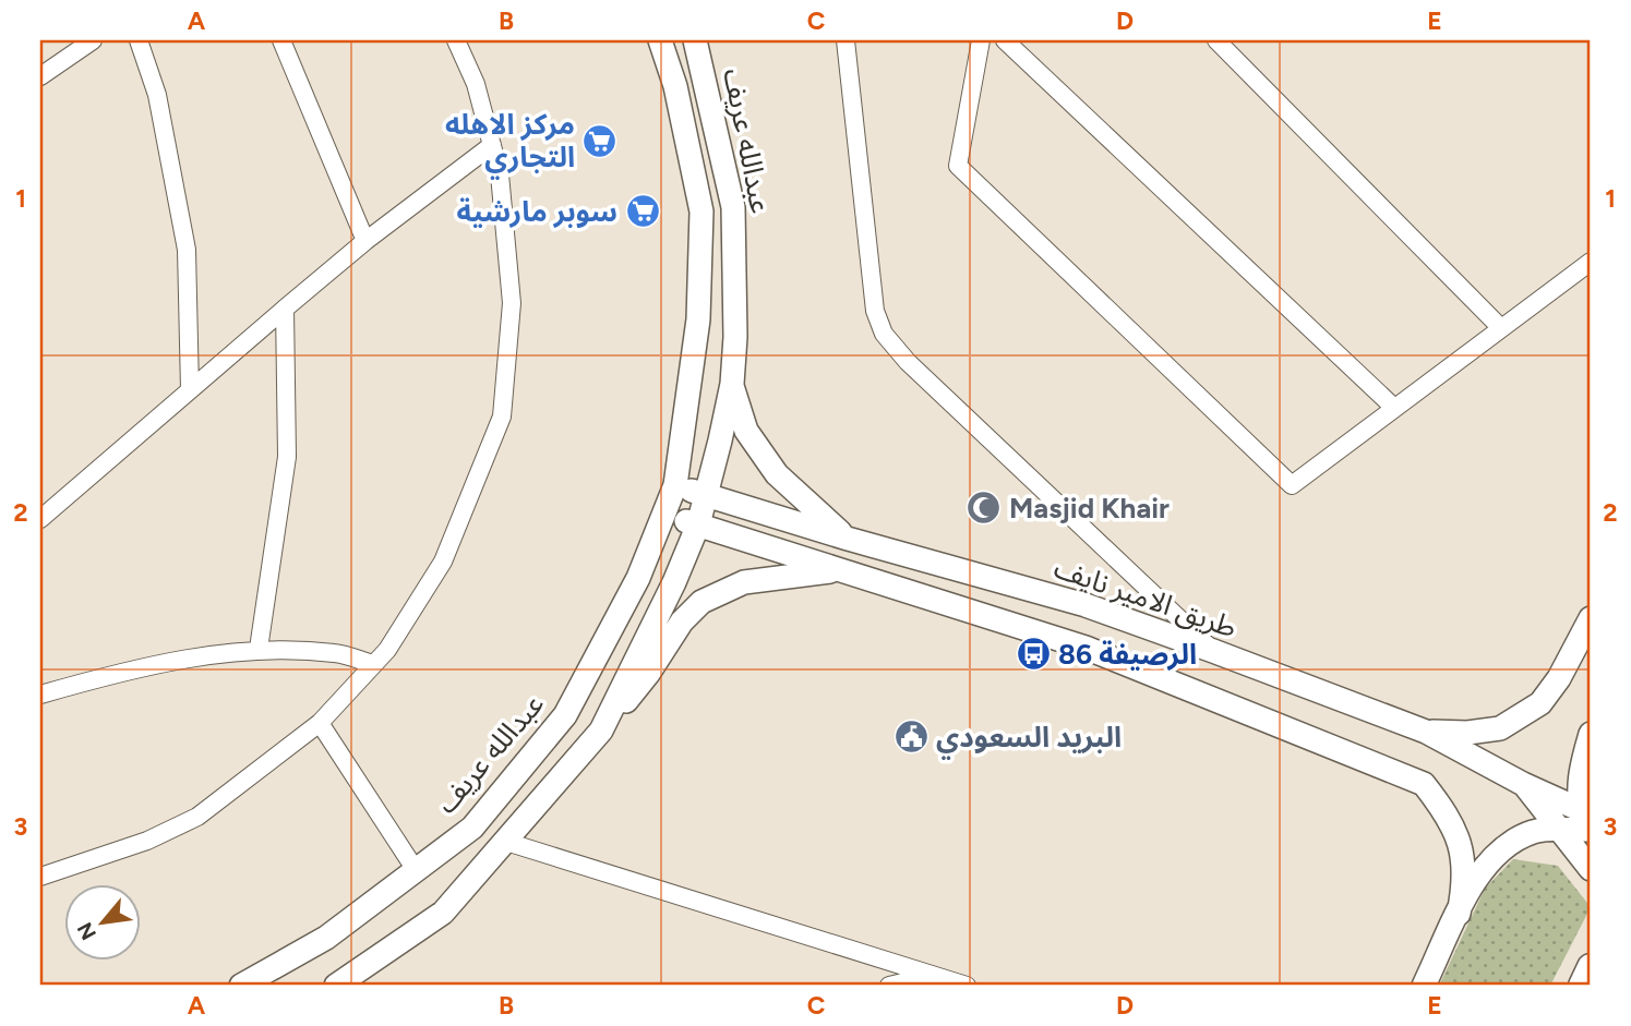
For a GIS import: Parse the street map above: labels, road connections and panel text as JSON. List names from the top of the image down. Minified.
{"streets":{"main road":["عبدالله عريف","طريق الامير نايف"]},"crossings":[["عبدالله عريف","طريق الامير نايف"]],"places":{"supermarket":["مركز الاهله التجاري","سوبر مارشية"],"mosque":["Masjid Khair"],"bus stop":["الرصيفة 86"],"public building":["البريد السعودي"]},"north":"bottom left","grid":{"columns":["A","B","C","D","E"],"rows":["1","2","3"]}}
